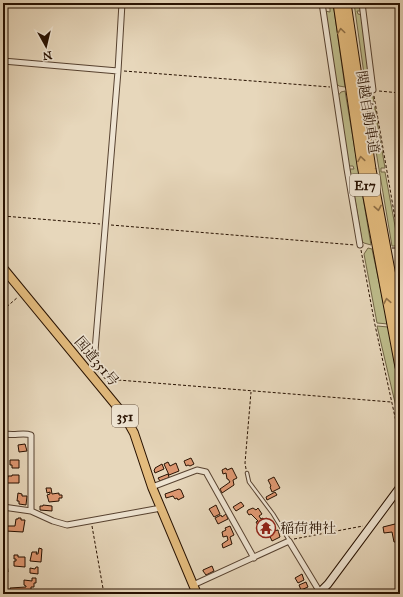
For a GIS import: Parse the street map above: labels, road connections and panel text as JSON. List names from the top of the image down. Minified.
{"streets":{"highway":["関越自動車道","E17","国道351号","351"]},"places":{"temple":["稲荷神社"]},"north":"bottom"}
